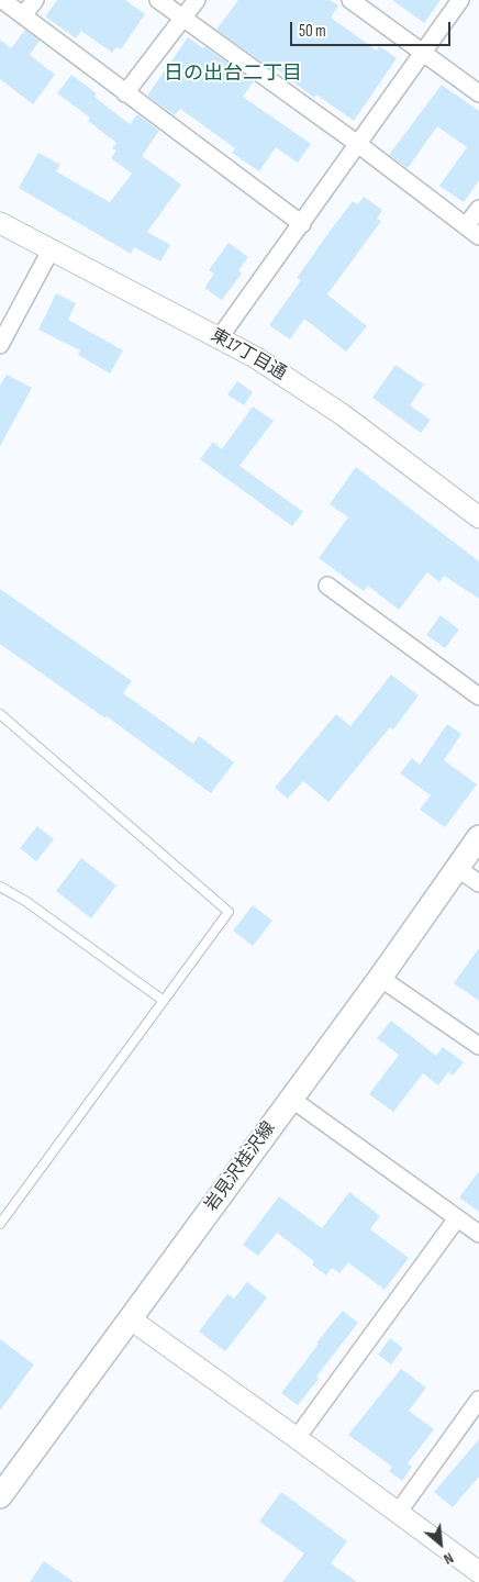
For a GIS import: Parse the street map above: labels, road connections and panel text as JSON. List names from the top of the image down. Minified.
{"streets":{"main road":["岩見沢桂沢線"],"street":["東17丁目通"]},"districts":["日の出台二丁目"],"scale_bar":"50 m","north":"bottom right"}
